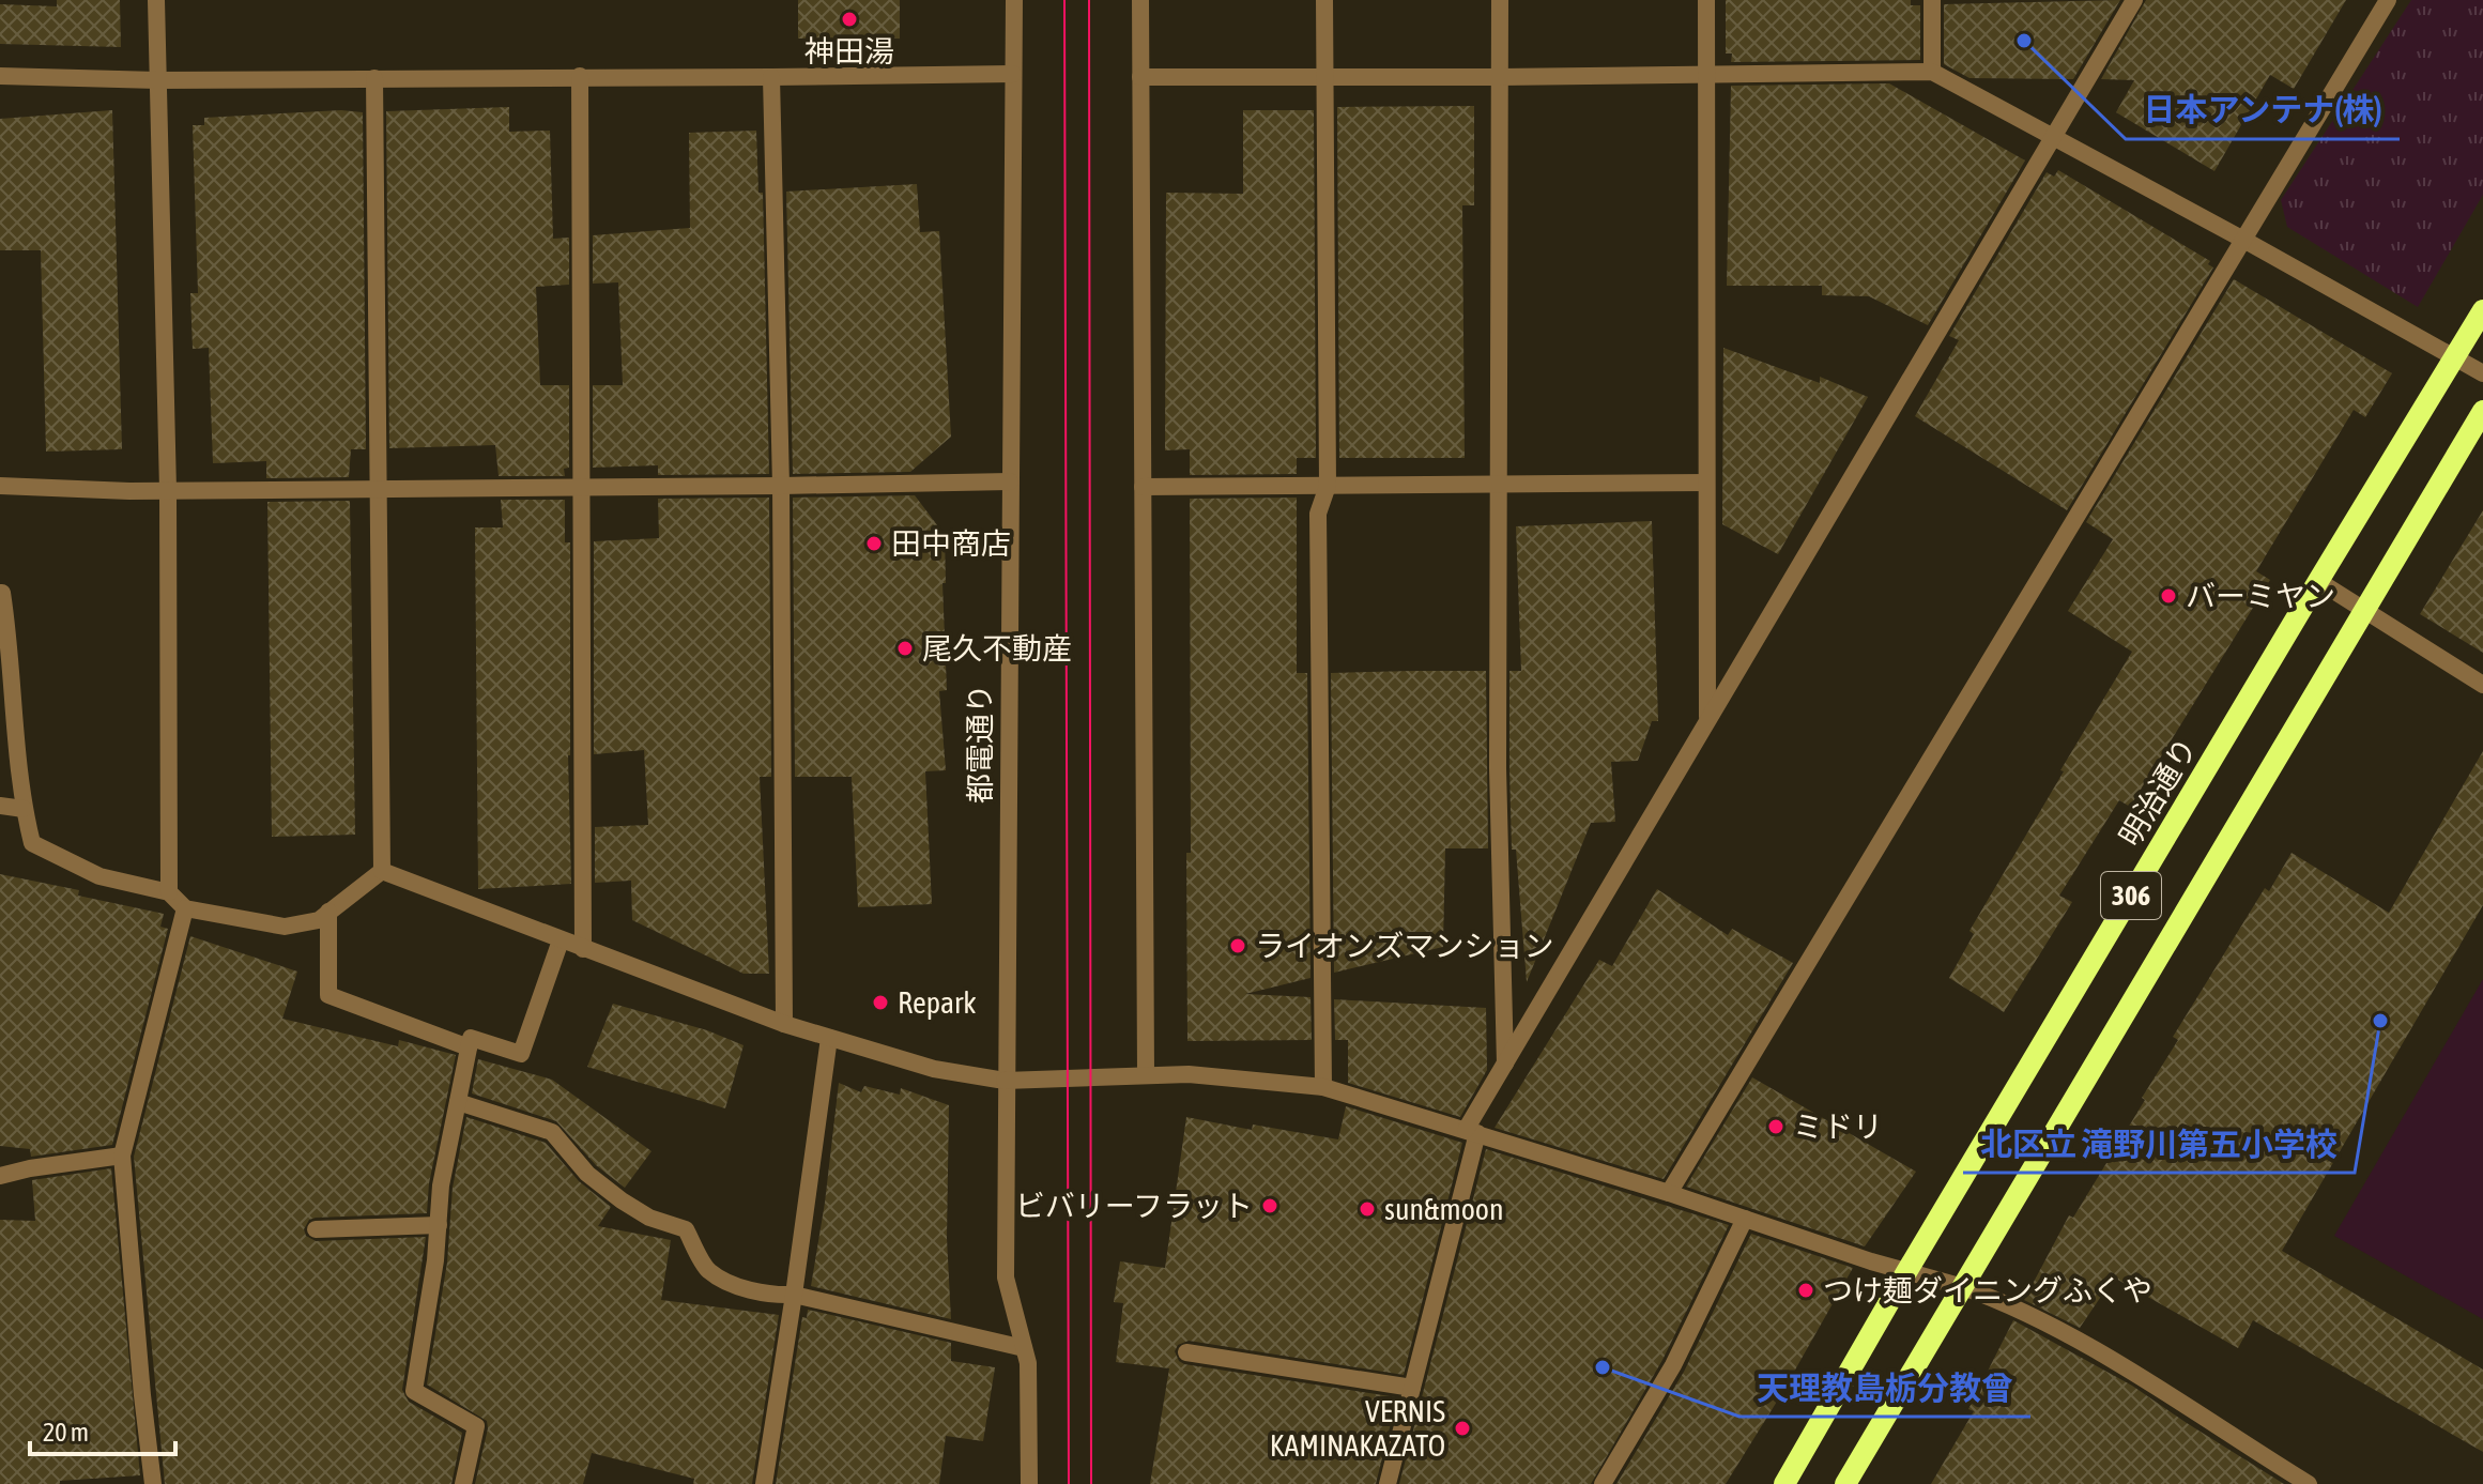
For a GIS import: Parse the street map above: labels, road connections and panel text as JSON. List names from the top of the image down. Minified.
{"streets":{"main road":["明治通り","306"],"street":["都電通り"]},"places":["神田湯","日本アンテナ(株)","田中商店","バーミヤン","尾久不動産","ライオンズマンション","Repark","北区立 滝野川第五小学校","ミドリ","ビバリーフラット","sun&moon","つけ麺ダイニングふくや","天理教島栃分教曾","VERNIS KAMINAKAZATO"],"scale_bar":"20 m"}
